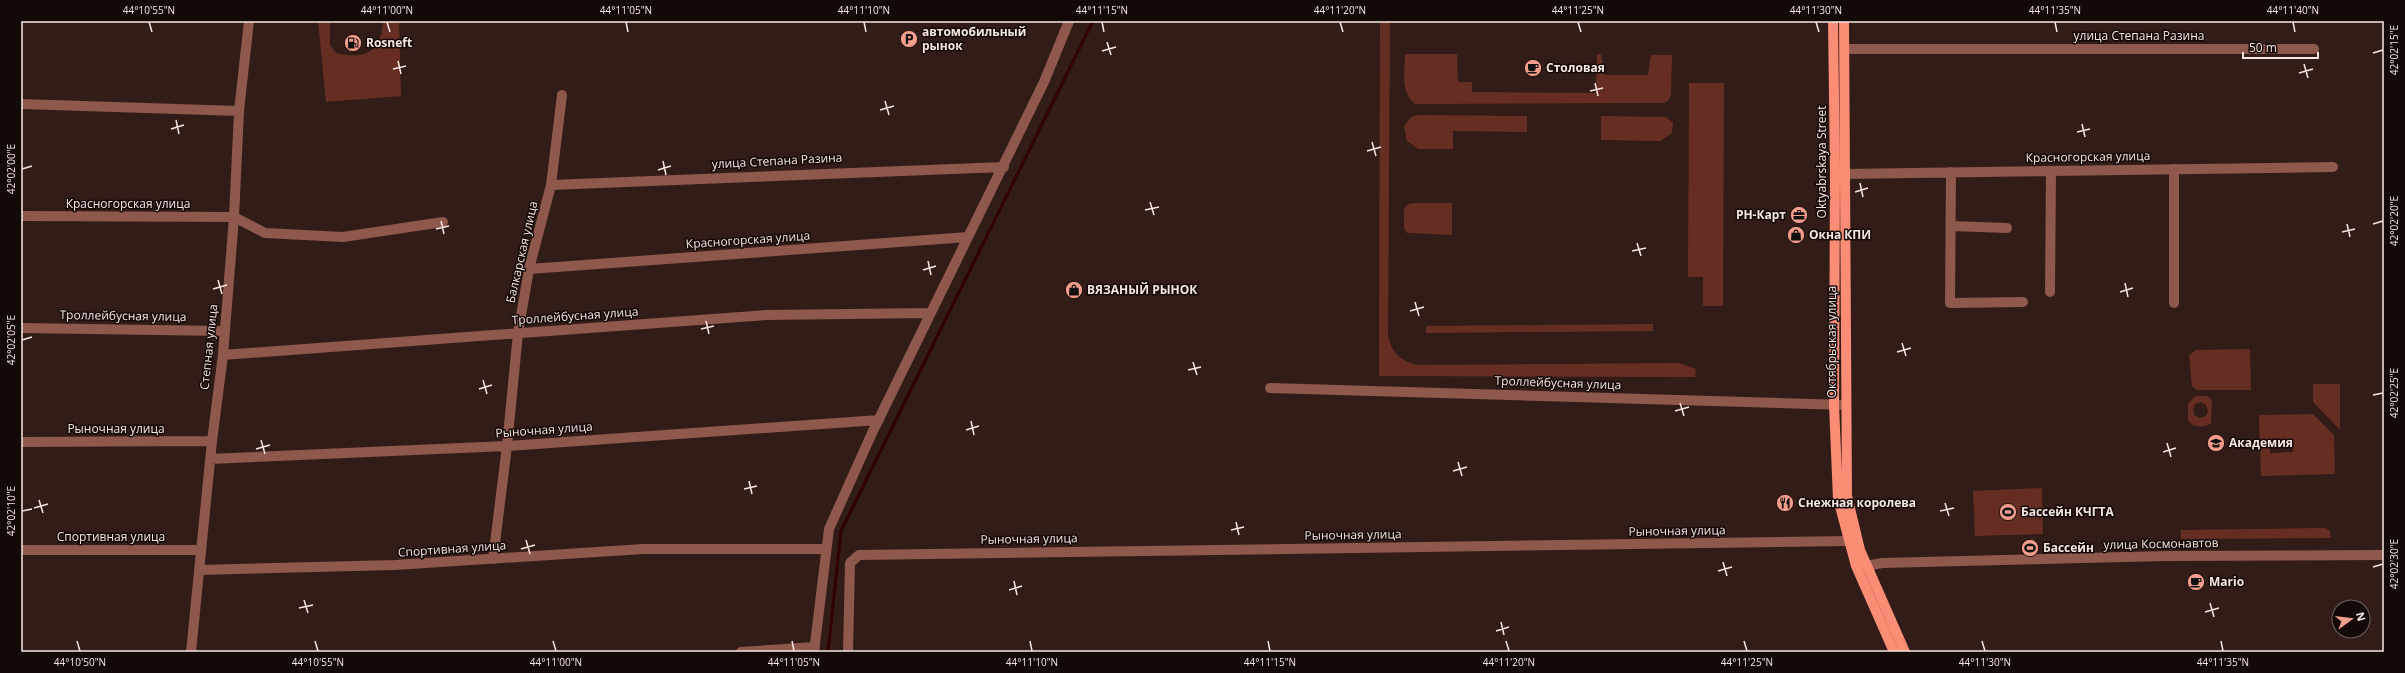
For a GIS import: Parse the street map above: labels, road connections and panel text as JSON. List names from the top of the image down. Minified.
{"streets":{"main road":["Oktyabrskaya Street","Октябрьская улица"],"street":["улица Степана Разина","Красногорская улица","Балкарская улица","Троллейбусная улица","Степная улица","Рыночная улица","Спортивная улица","улица Космонавтов"]},"crossings":[["улица Степана Разина","Балкарская улица"],["улица Степана Разина","Октябрьская улица"],["Красногорская улица","Балкарская улица"],["Красногорская улица","Октябрьская улица"],["Красногорская улица","Степная улица"],["Oktyabrskaya Street","Троллейбусная улица"],["Oktyabrskaya Street","Рыночная улица"],["Балкарская улица","Троллейбусная улица"],["Балкарская улица","Рыночная улица"],["Балкарская улица","Спортивная улица"],["Троллейбусная улица","Октябрьская улица"],["Троллейбусная улица","Степная улица"],["Октябрьская улица","улица Космонавтов"],["Степная улица","Рыночная улица"],["Степная улица","Спортивная улица"]],"places":{"parking":["автомобильный рынок"],"fuel station":["Rosneft"],"cafe":["Столовая","Mario"],"office":["РН-Карт"],"shop":["Окна КПИ","ВЯЗАНЫЙ РЫНОК"],"school or university":["Академия"],"restaurant":["Снежная королева"],"sports":["Бассейн КЧГТА","Бассейн"]},"scale_bar":"50 m","north":"right","coordinates":["44°10'55\"N","44°11'00\"N","44°11'05\"N","44°11'10\"N","44°11'15\"N","44°11'20\"N","44°11'25\"N","44°11'30\"N","44°11'35\"N","44°11'40\"N","42°02'15\"E","42°02'00\"E","42°02'20\"E","42°02'05\"E","42°02'25\"E","42°02'10\"E","42°02'30\"E","44°10'50\"N"]}
